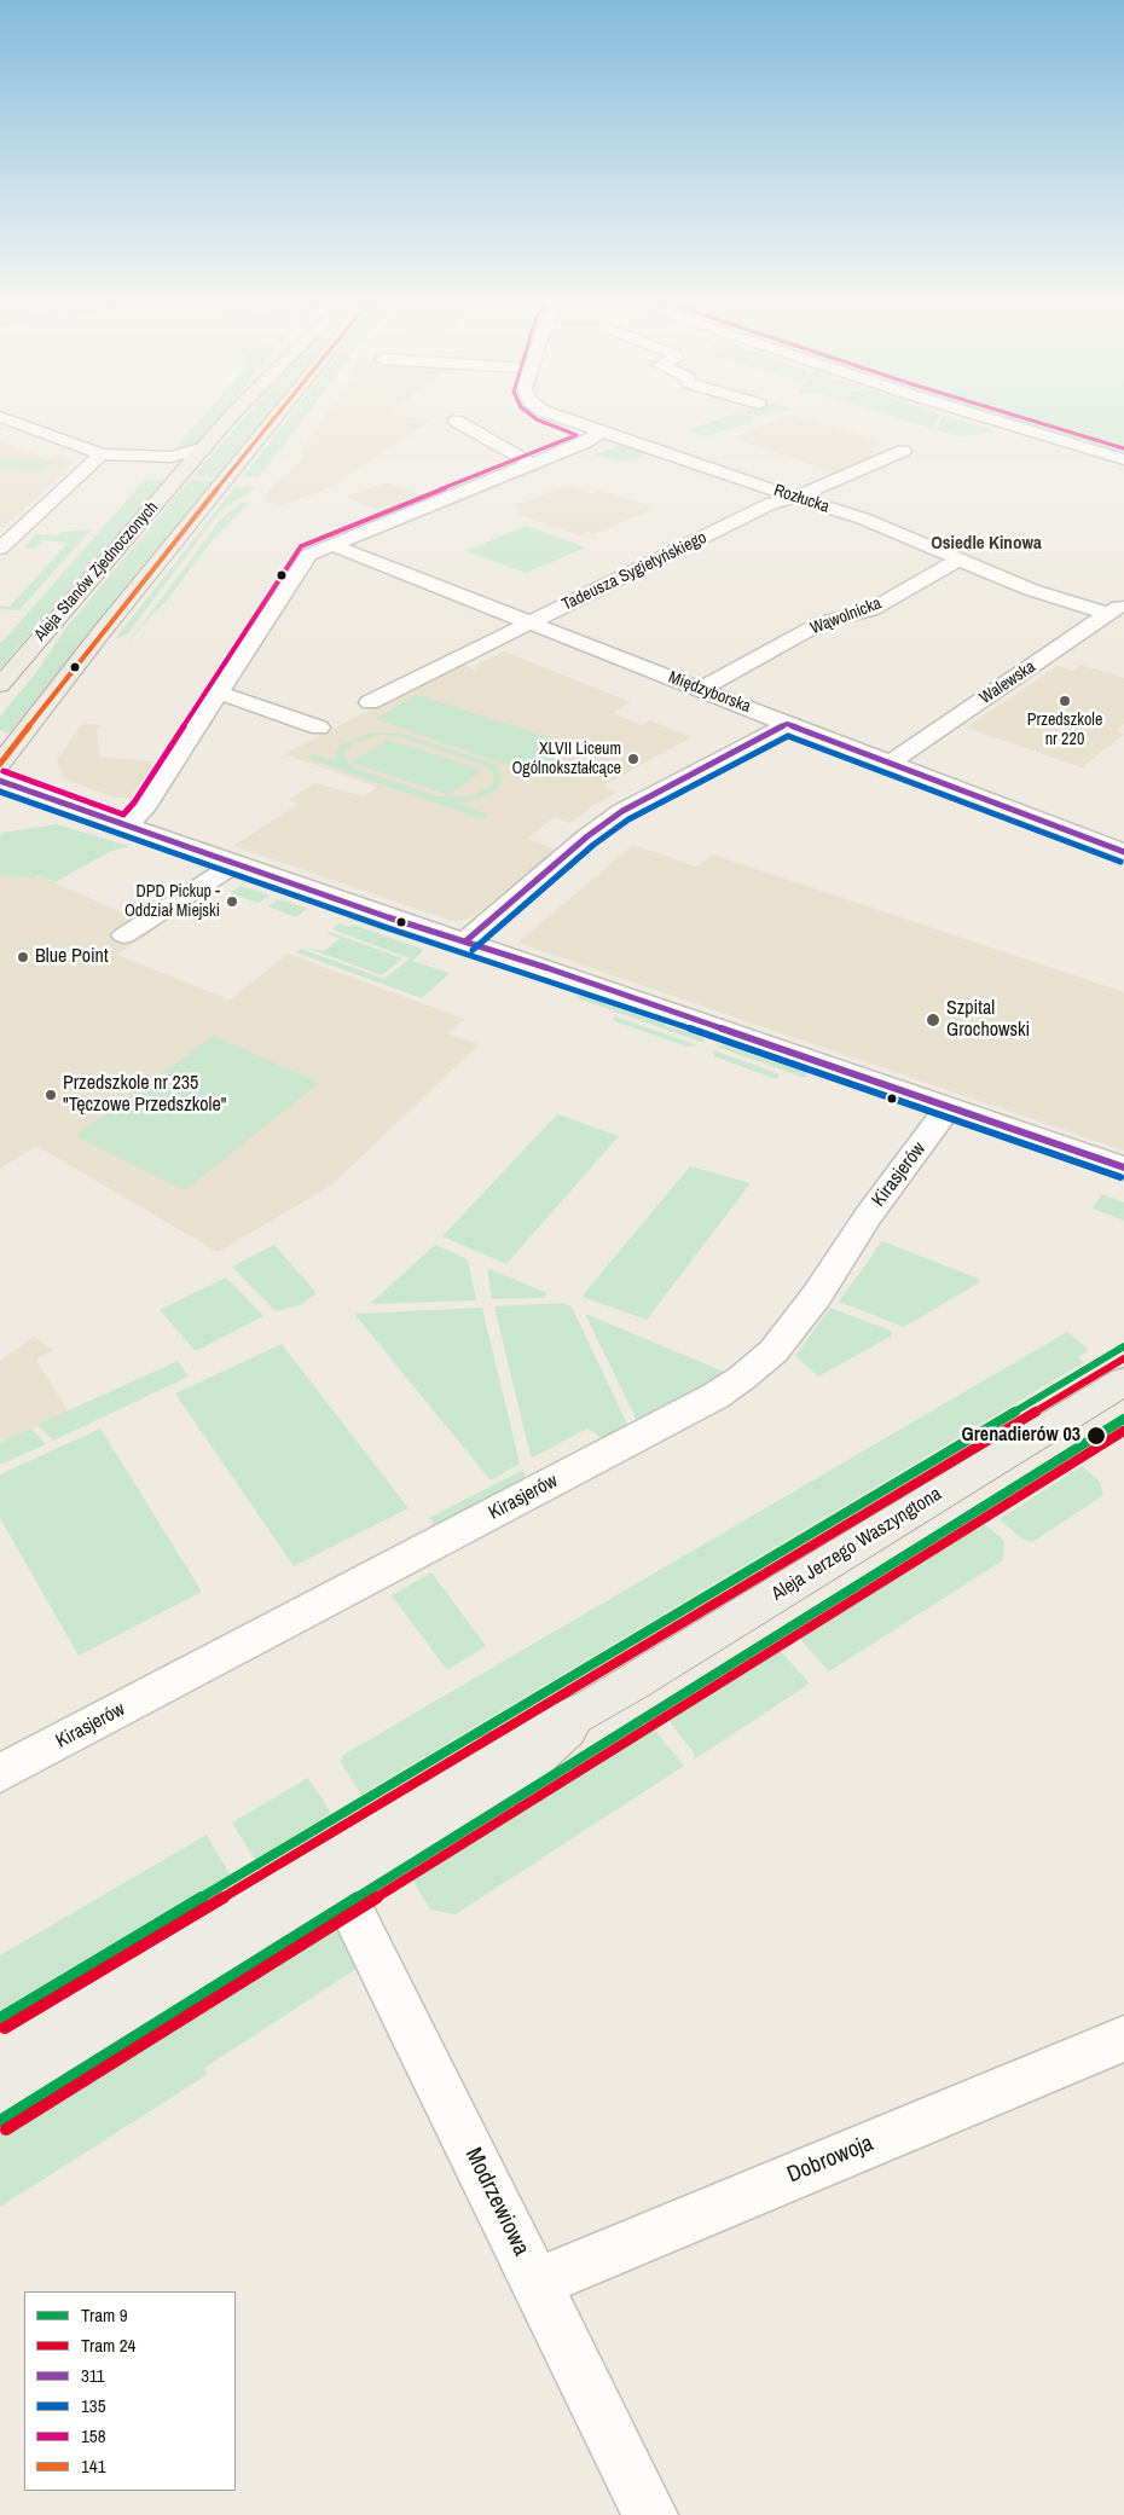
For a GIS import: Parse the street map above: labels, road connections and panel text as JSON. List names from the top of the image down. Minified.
{"streets":{"main road":["Aleja Stanów Zjednoczonych","Aleja Jerzego Waszyngtona"],"street":["Rozłucka","Tadeusza Sygietyńskiego","Wąwolnicka","Walewska","Międzyborska","Kirasjerów","Dobrowoja","Modrzewiowa"]},"crossings":[["Rozłucka","Tadeusza Sygietyńskiego"],["Rozłucka","Wąwolnicka"],["Rozłucka","Walewska"],["Tadeusza Sygietyńskiego","Międzyborska"],["Wąwolnicka","Międzyborska"],["Walewska","Międzyborska"],["Aleja Jerzego Waszyngtona","Modrzewiowa"],["Dobrowoja","Modrzewiowa"]],"districts":["Osiedle Kinowa"],"places":["Przedszkole nr 220","XLVII Liceum Ogólnokształcące","DPD Pickup - Oddział Miejski","Blue Point","Szpital Grochowski","Przedszkole nr 235 \"Tęczowe Przedszkole\"","Grenadierów 03"],"lines":["transit line 158","transit line 141","transit line 311","transit line 135","tram line 9","tram line 24"],"legend":["Tram 9","Tram 24","311","135","158","141"]}
